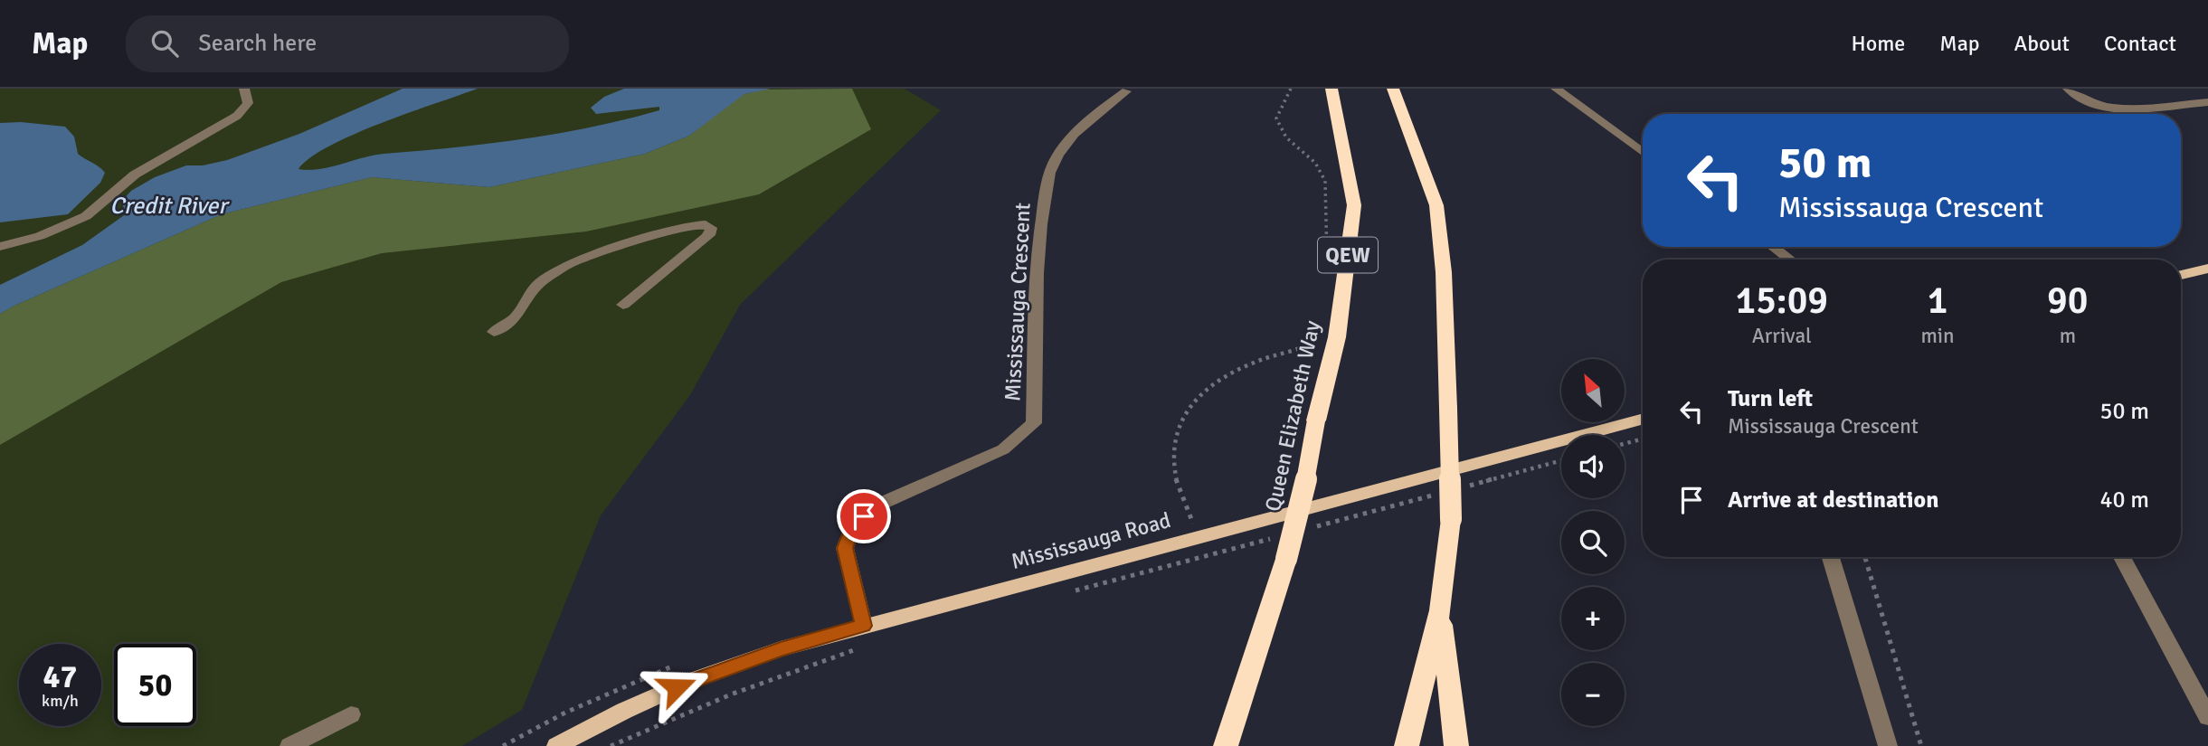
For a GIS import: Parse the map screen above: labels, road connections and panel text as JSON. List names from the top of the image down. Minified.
{"streets":{"highway":["QEW","Queen Elizabeth Way"],"main road":["Mississauga Road"],"street":["Mississauga Crescent"]},"crossings":[["Mississauga Crescent","Mississauga Road"]],"water":["Credit River"],"north":"top left","page":{"header":"Map","search":"Search here","nav":["Home","Map","About","Contact"],"turn":["50 m","Mississauga Crescent"],"eta":["15:09","Arrival","1","min","90","m"],"map_buttons":["+","−"],"list":[{"name":"Turn left","note":"Mississauga Crescent","value":"50 m"},{"name":"Arrive at destination","value":"40 m"}],"speed":"47 km/h","limit":"50"}}
